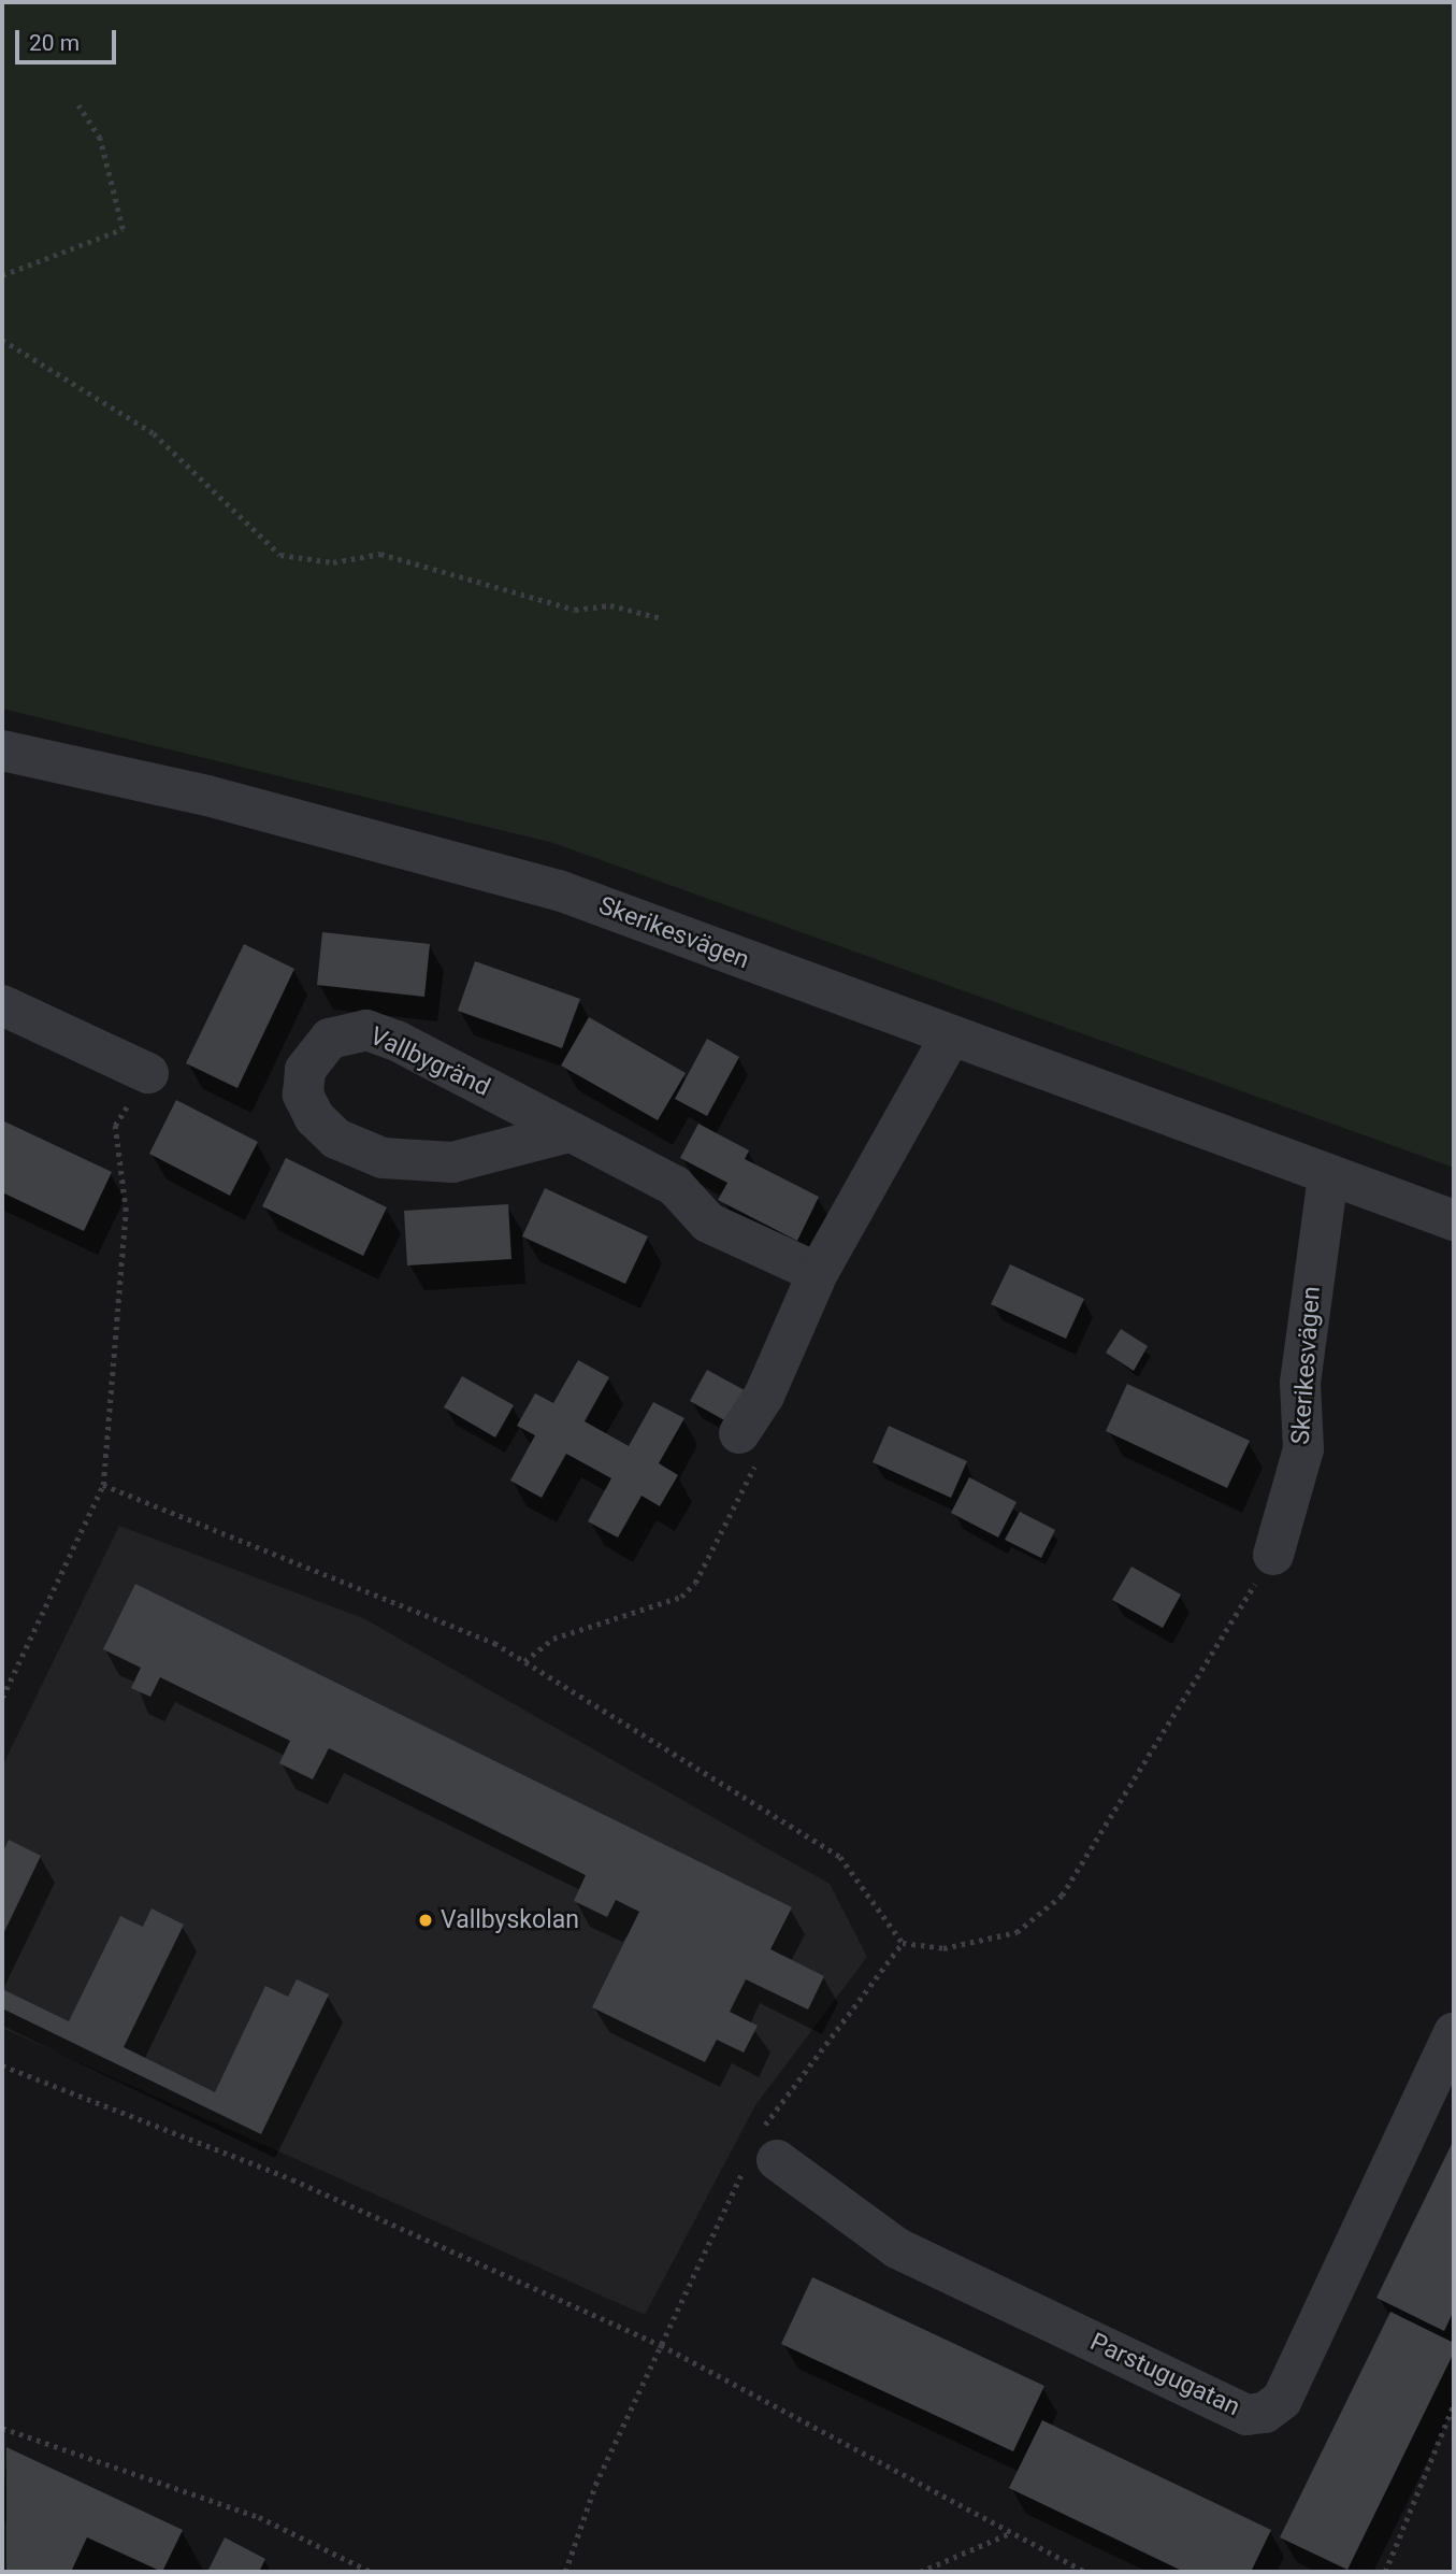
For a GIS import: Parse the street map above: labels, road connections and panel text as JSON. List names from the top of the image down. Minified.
{"streets":{"street":["Skerikesvägen","Vallbygränd","Parstugugatan"]},"places":["Vallbyskolan"],"scale_bar":"20 m"}
